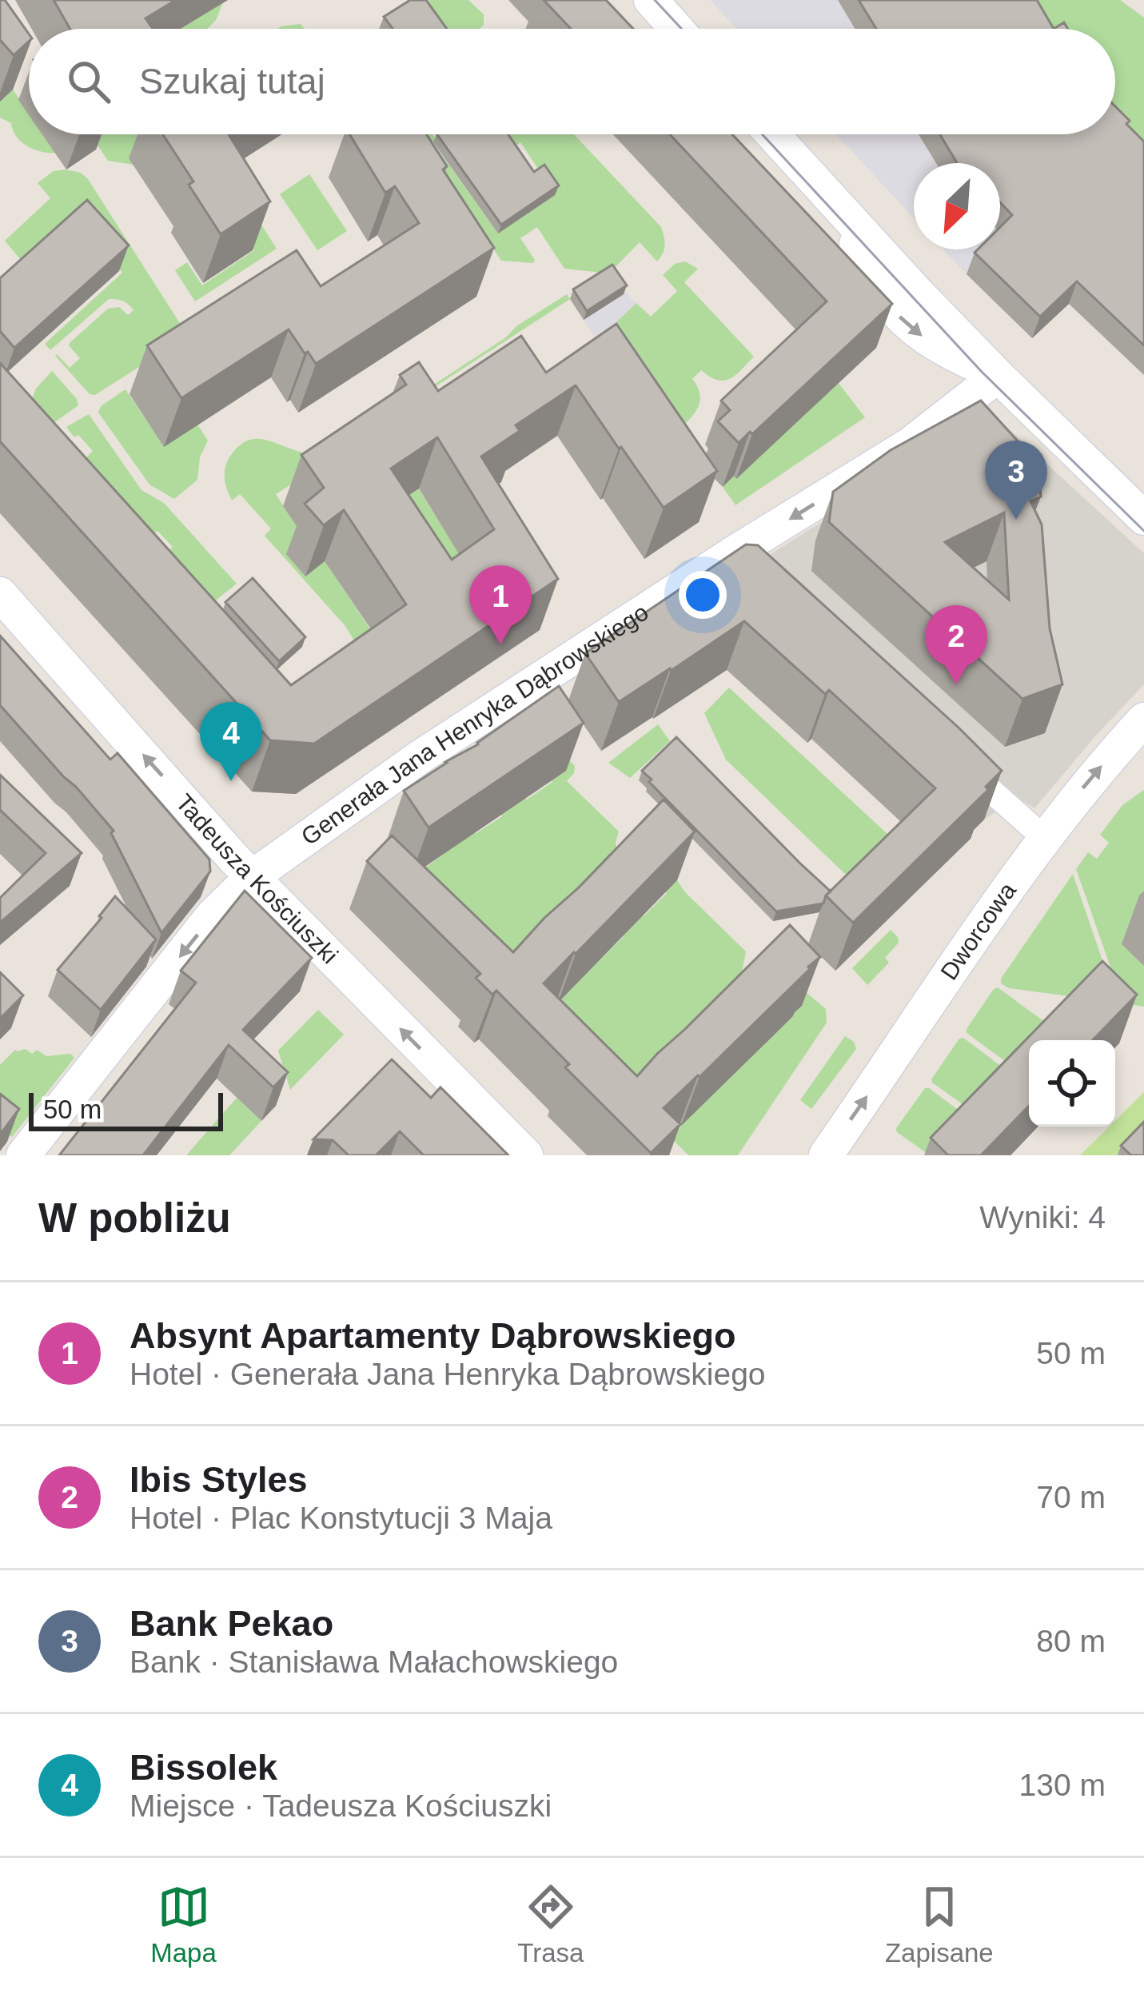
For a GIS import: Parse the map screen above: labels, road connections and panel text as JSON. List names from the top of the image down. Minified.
{"streets":{"street":["Generała Jana Henryka Dąbrowskiego","Tadeusza Kościuszki","Dworcowa"]},"crossings":[["Generała Jana Henryka Dąbrowskiego","Tadeusza Kościuszki"]],"one_way":["Generała Jana Henryka Dąbrowskiego","Tadeusza Kościuszki","Dworcowa"],"scale_bar":"50 m","north":"bottom left","page":{"search":"Szukaj tutaj","pins":["3","1","2","4"],"scale":"50 m","heading":["W pobliżu","Wyniki: 4"],"list":[{"mark":"1","name":"Absynt Apartamenty Dąbrowskiego","note":"Hotel · Generała Jana Henryka Dąbrowskiego","value":"50 m"},{"mark":"2","name":"Ibis Styles","note":"Hotel · Plac Konstytucji 3 Maja","value":"70 m"},{"mark":"3","name":"Bank Pekao","note":"Bank · Stanisława Małachowskiego","value":"80 m"},{"mark":"4","name":"Bissolek","note":"Miejsce · Tadeusza Kościuszki","value":"130 m"}],"nav":["Mapa","Trasa","Zapisane"]}}
